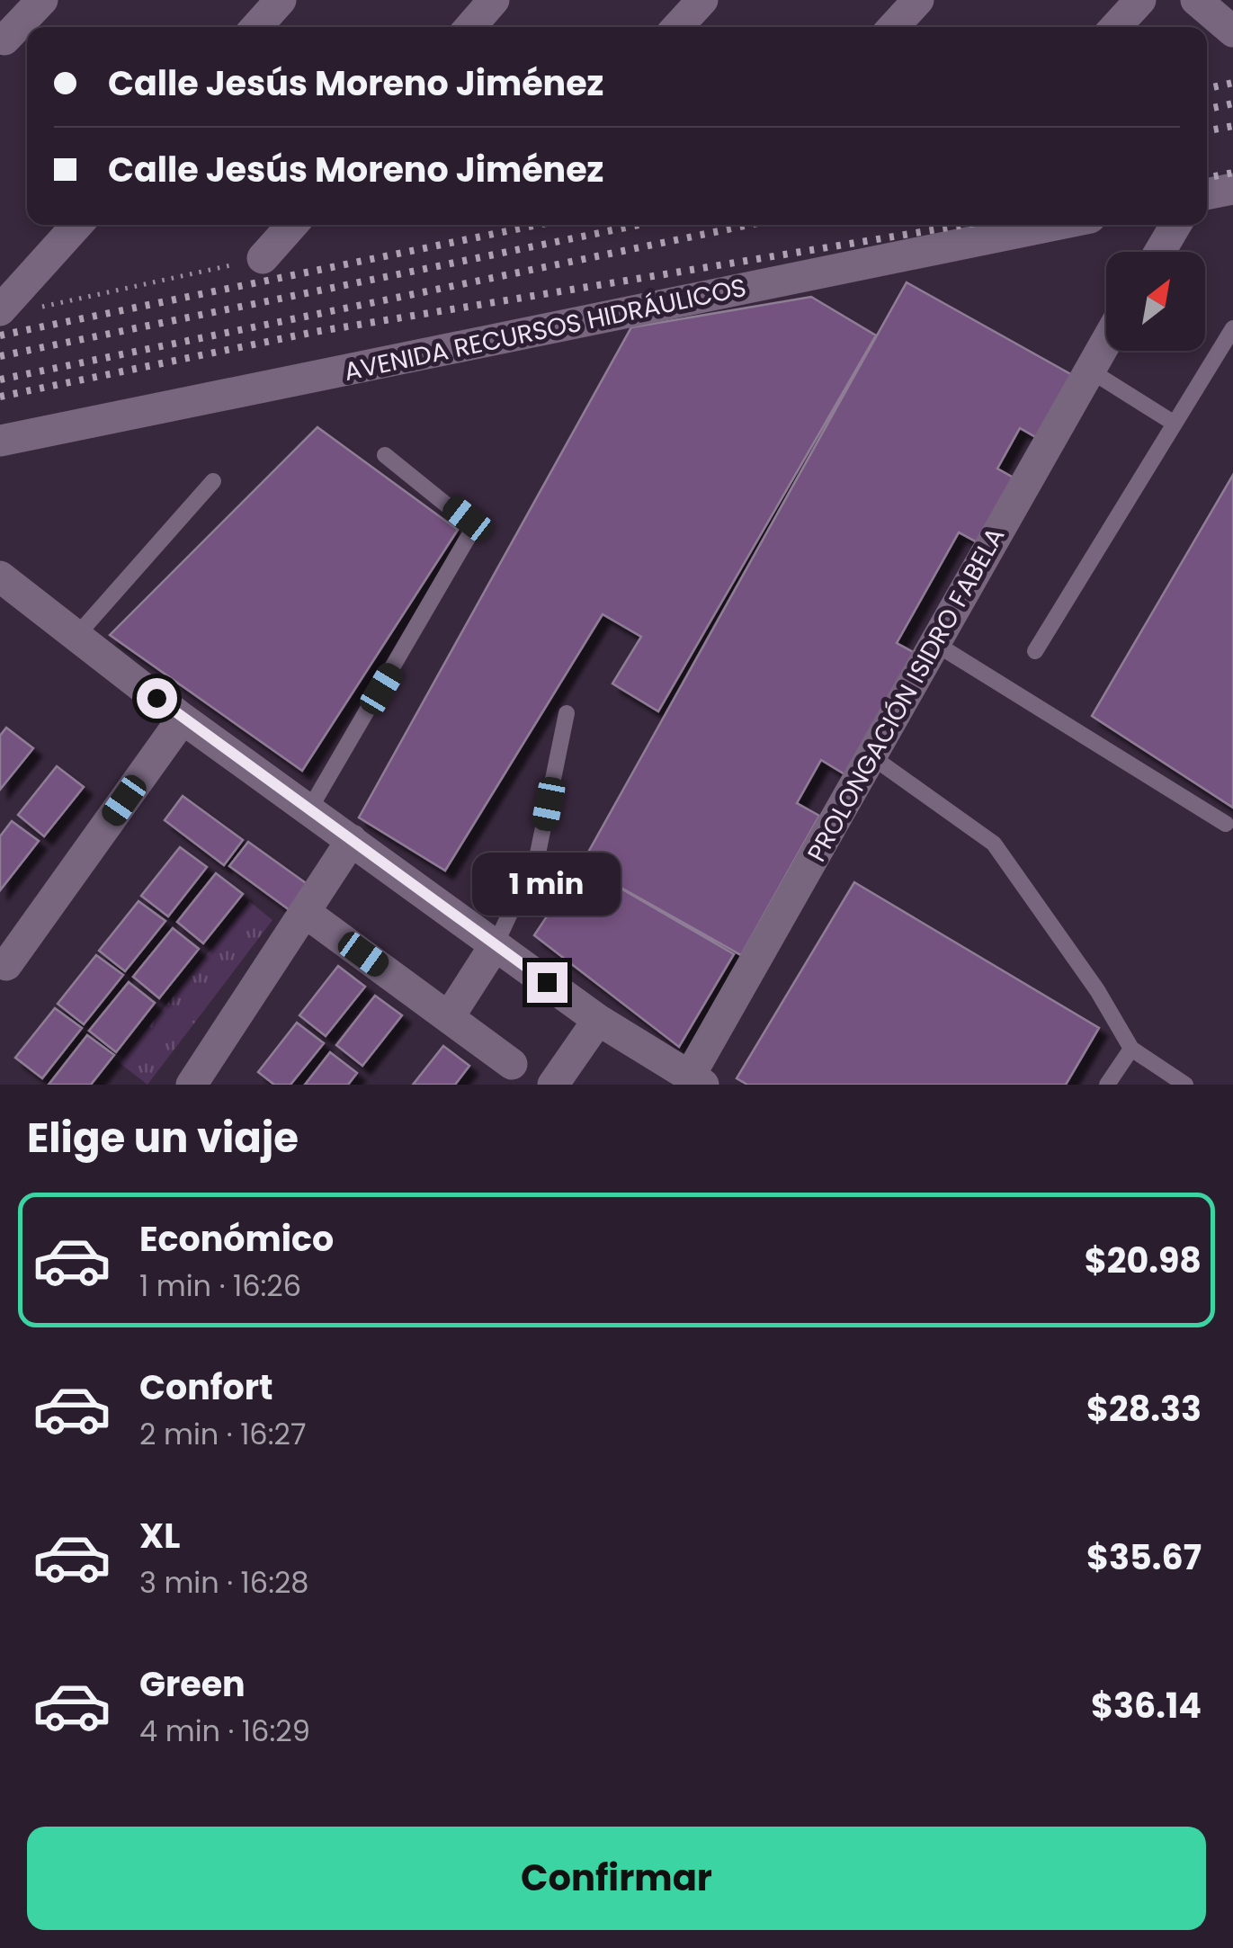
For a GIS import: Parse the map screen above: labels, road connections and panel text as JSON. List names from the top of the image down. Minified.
{"streets":{"street":["AVENIDA RECURSOS HIDRÁULICOS","PROLONGACIÓN ISIDRO FABELA"]},"north":"top right","page":{"banner":["Calle Jesús Moreno Jiménez","Calle Jesús Moreno Jiménez"],"bubble":"1 min","heading":"Elige un viaje","list":[{"name":"Económico","note":"1 min · 16:26","value":"$20.98"},{"name":"Confort","note":"2 min · 16:27","value":"$28.33"},{"name":"XL","note":"3 min · 16:28","value":"$35.67"},{"name":"Green","note":"4 min · 16:29","value":"$36.14"}],"buttons":"Confirmar"}}
